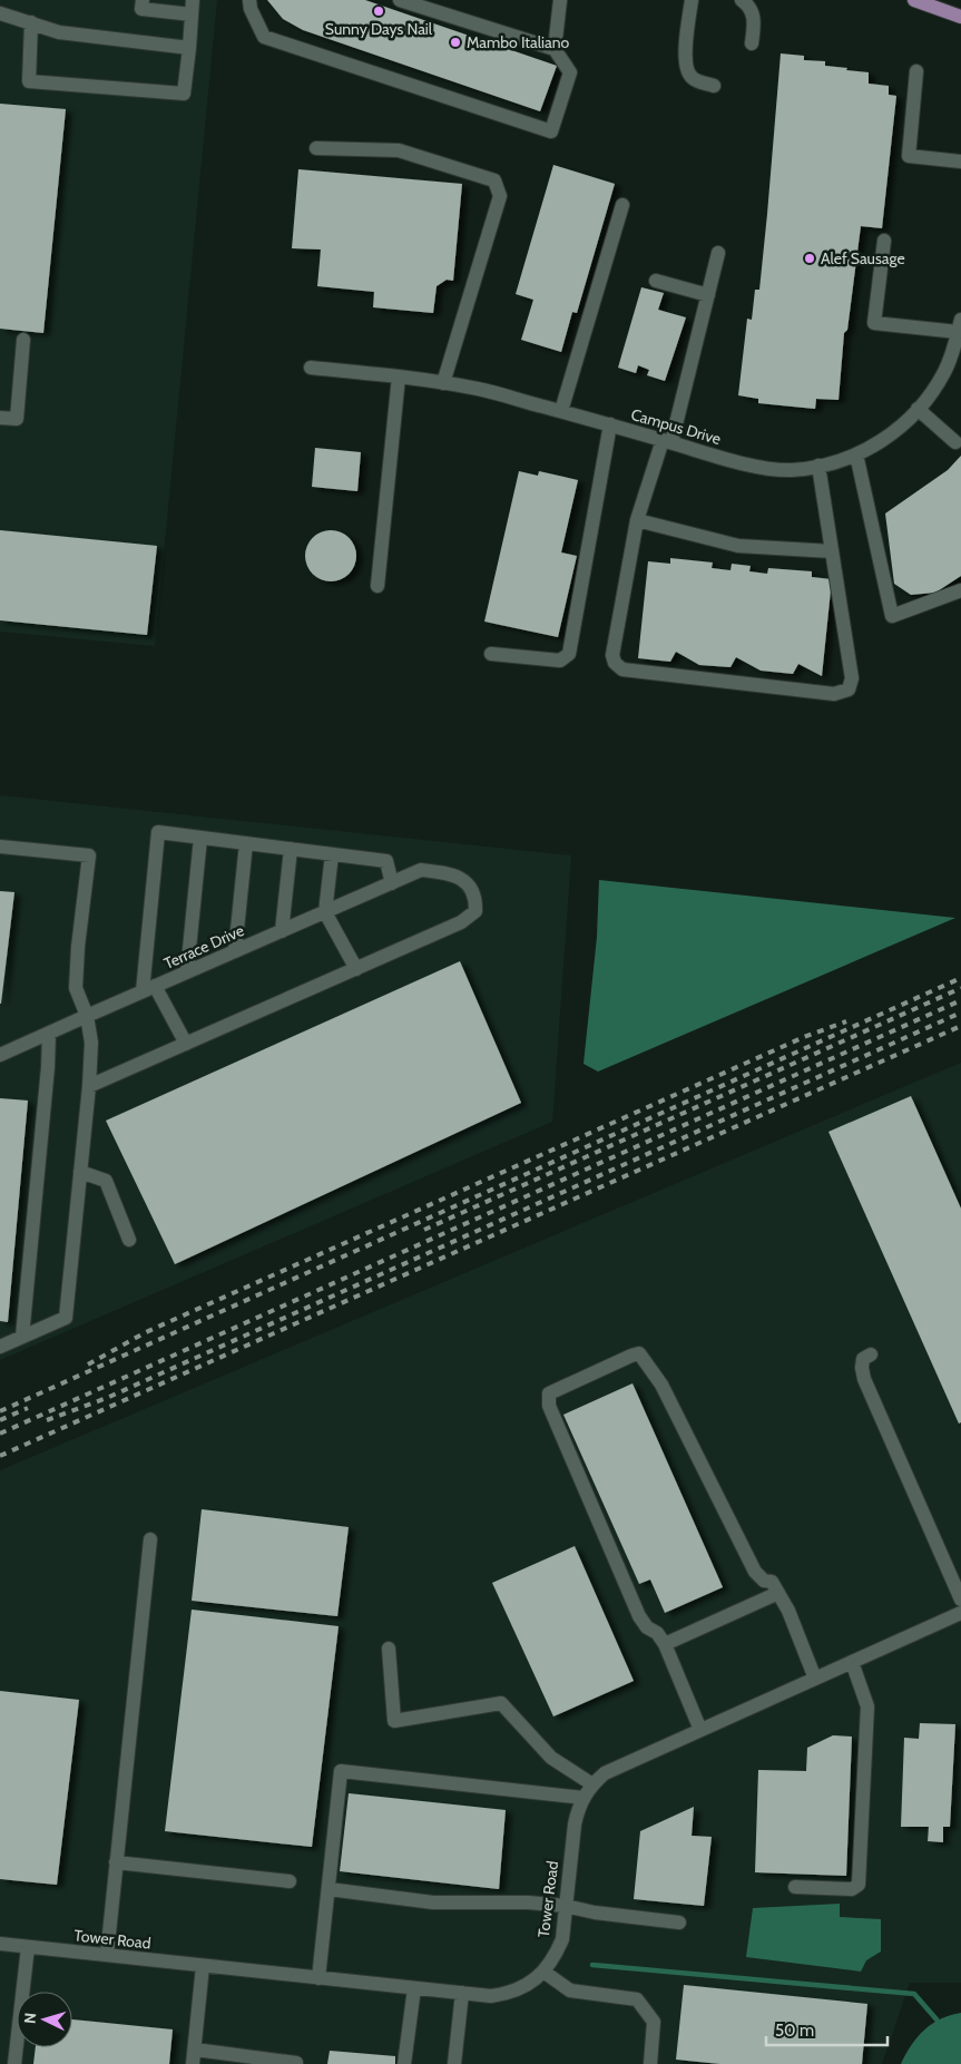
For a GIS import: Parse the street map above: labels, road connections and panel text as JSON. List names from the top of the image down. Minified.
{"streets":{"street":["Campus Drive","Terrace Drive","Tower Road"]},"places":["Sunny Days Nail","Mambo Italiano","Alef Sausage"],"scale_bar":"50 m","north":"left"}
